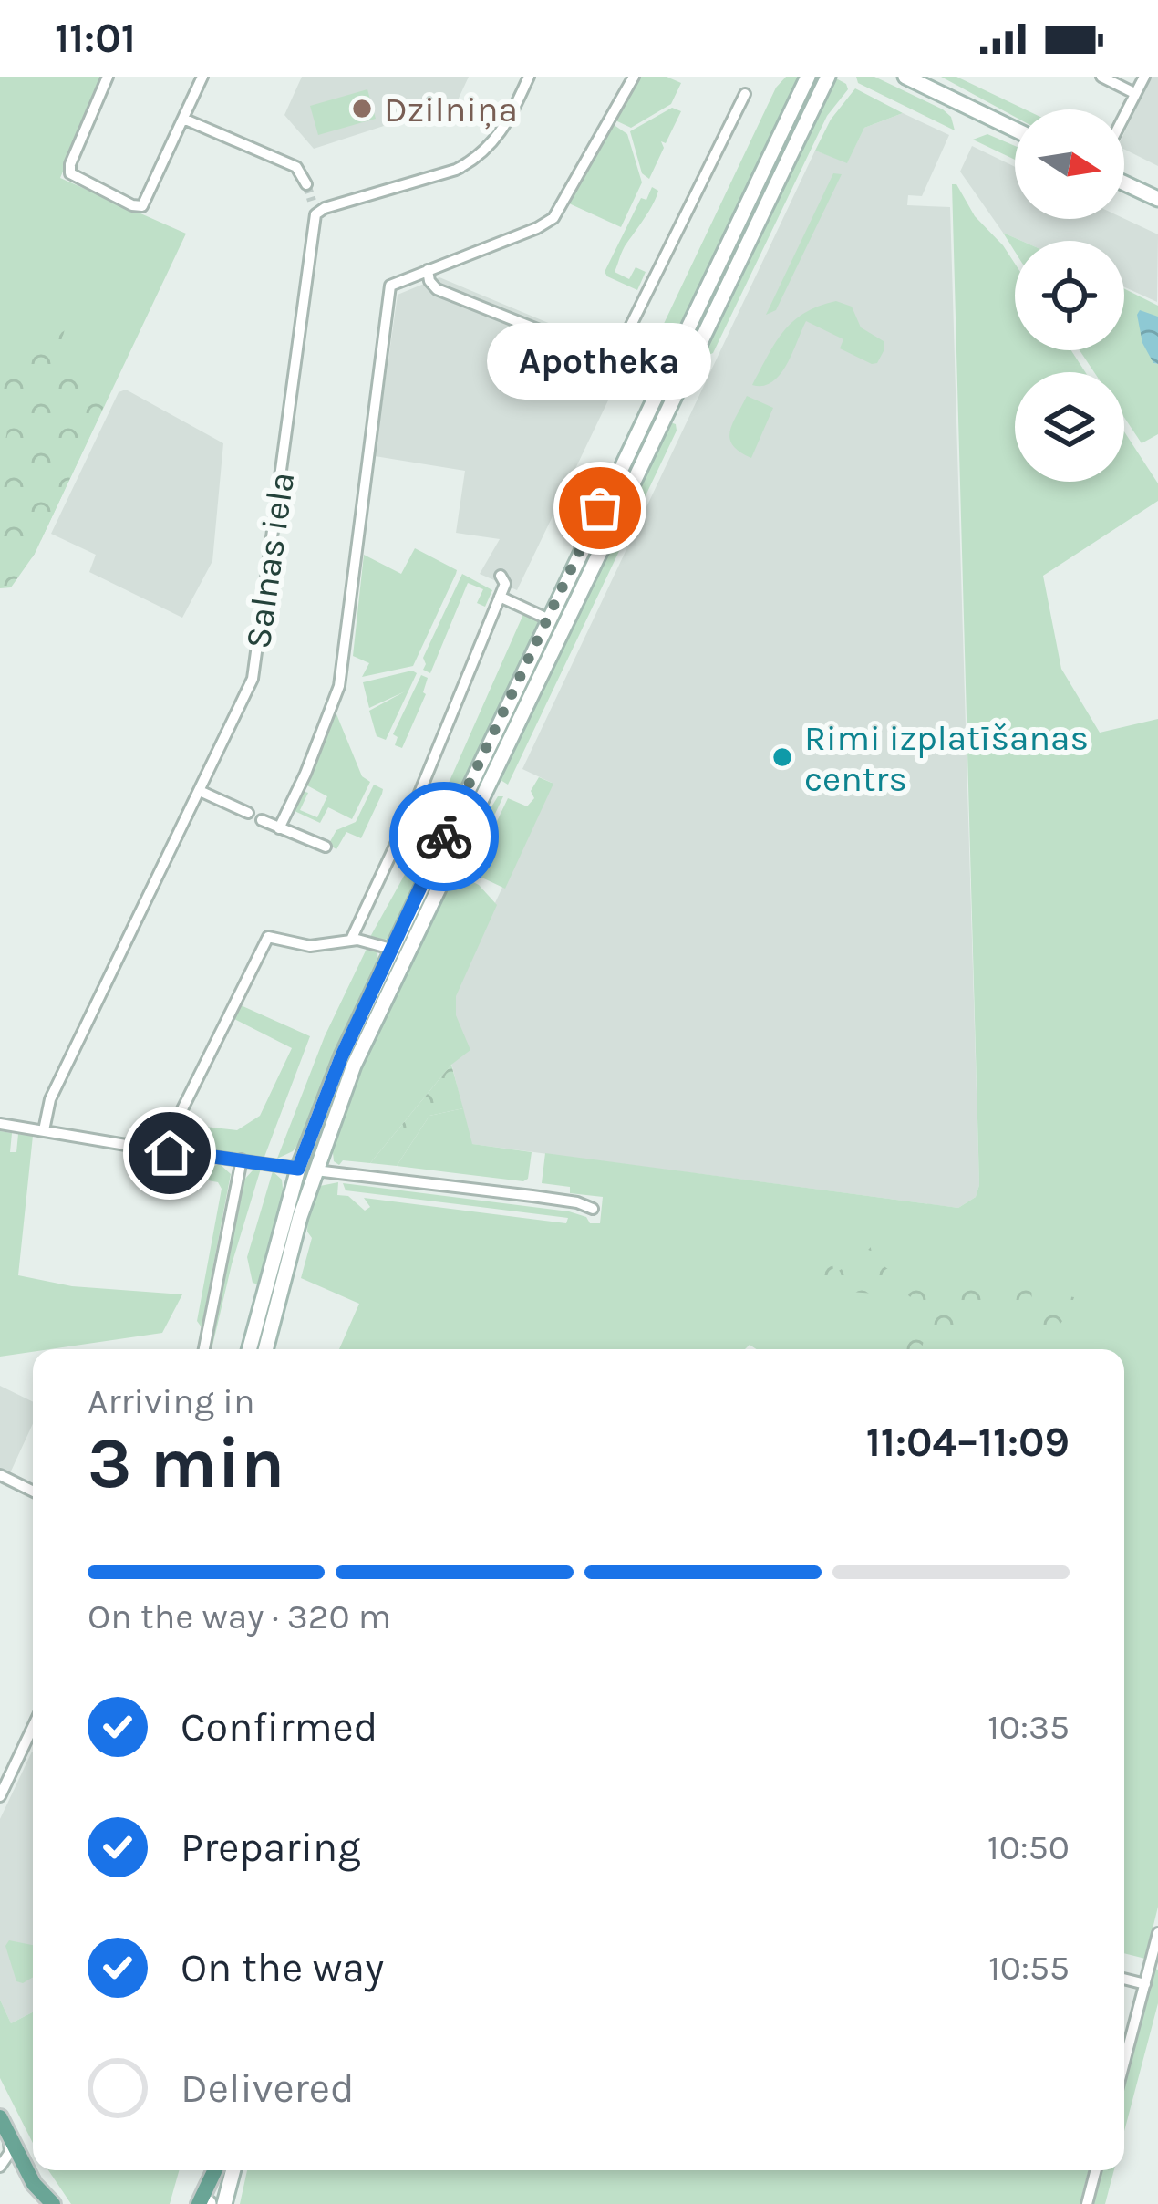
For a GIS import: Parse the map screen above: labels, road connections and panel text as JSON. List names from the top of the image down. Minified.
{"streets":{"street":["Salnas iela"]},"places":["Dzilniņa","Apotheka","Rimi izplatīšanas centrs"],"north":"right","page":{"status":"11:01","bubble":"Apotheka","heading":["3 min","Arriving in","11:04–11:09"],"bar":"On the way · 320 m","list":[["Confirmed","10:35"],["Preparing","10:50"],["On the way","10:55"],"Delivered"]}}
